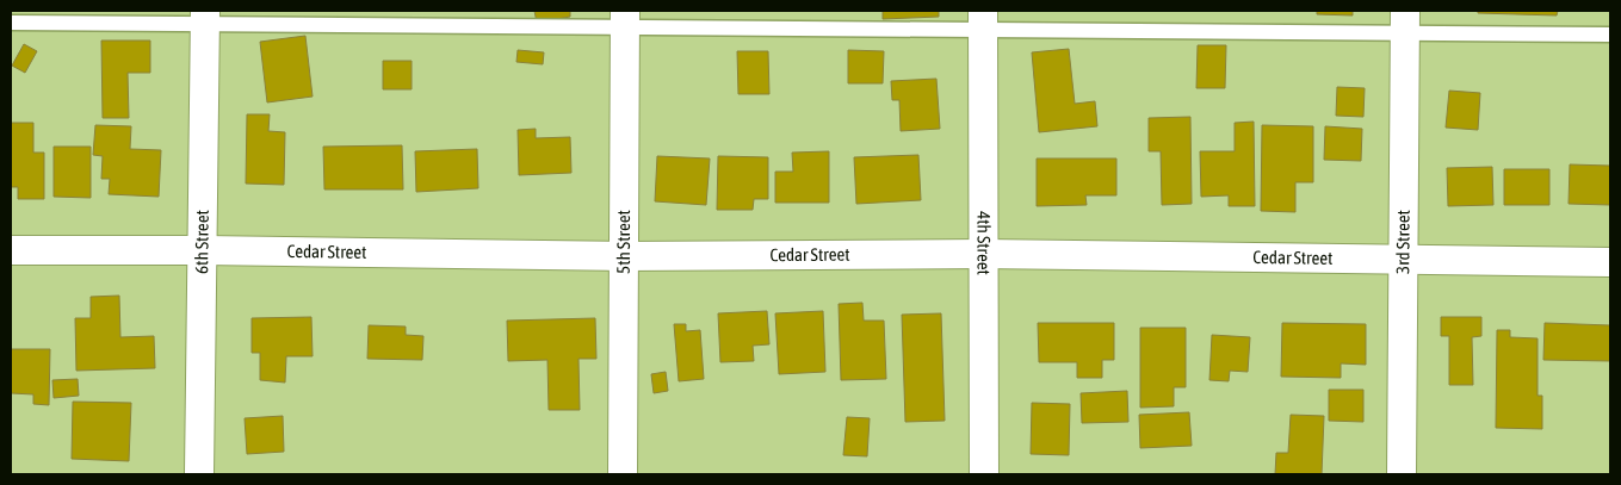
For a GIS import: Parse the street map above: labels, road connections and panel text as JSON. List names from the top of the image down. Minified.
{"streets":{"street":["3rd Street","6th Street","5th Street","4th Street","Cedar Street"]},"crossings":[["3rd Street","Cedar Street"],["6th Street","Cedar Street"],["5th Street","Cedar Street"],["4th Street","Cedar Street"]]}
